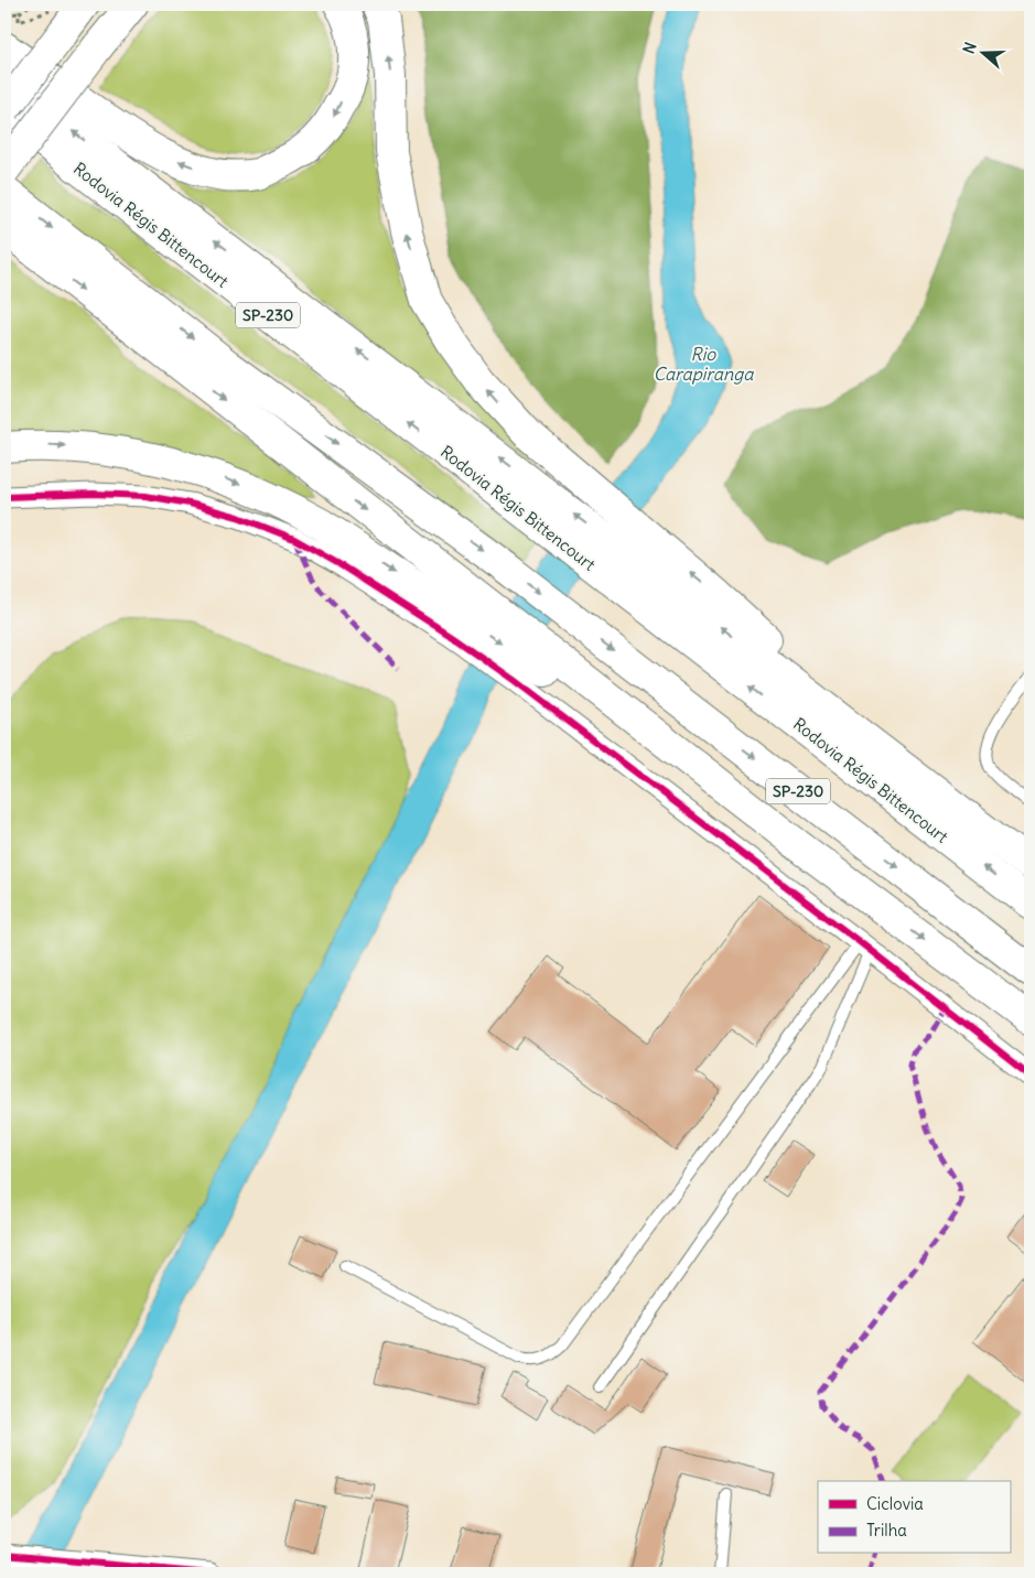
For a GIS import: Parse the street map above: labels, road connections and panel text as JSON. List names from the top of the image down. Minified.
{"streets":{"main road":["Rodovia Régis Bittencourt","SP-230"]},"water":["Rio Carapiranga"],"legend":["Ciclovia","Trilha"],"north":"left"}
